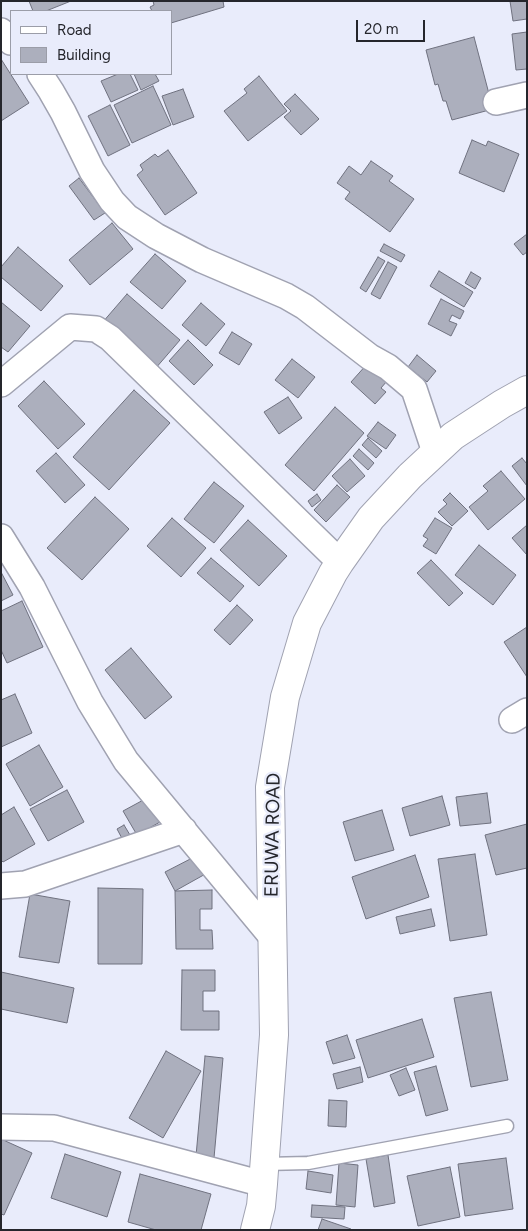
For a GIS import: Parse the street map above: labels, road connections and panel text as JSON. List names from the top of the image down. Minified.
{"streets":{"main road":["ERUWA ROAD"]},"legend":["Road","Building"],"scale_bar":"20 m"}
